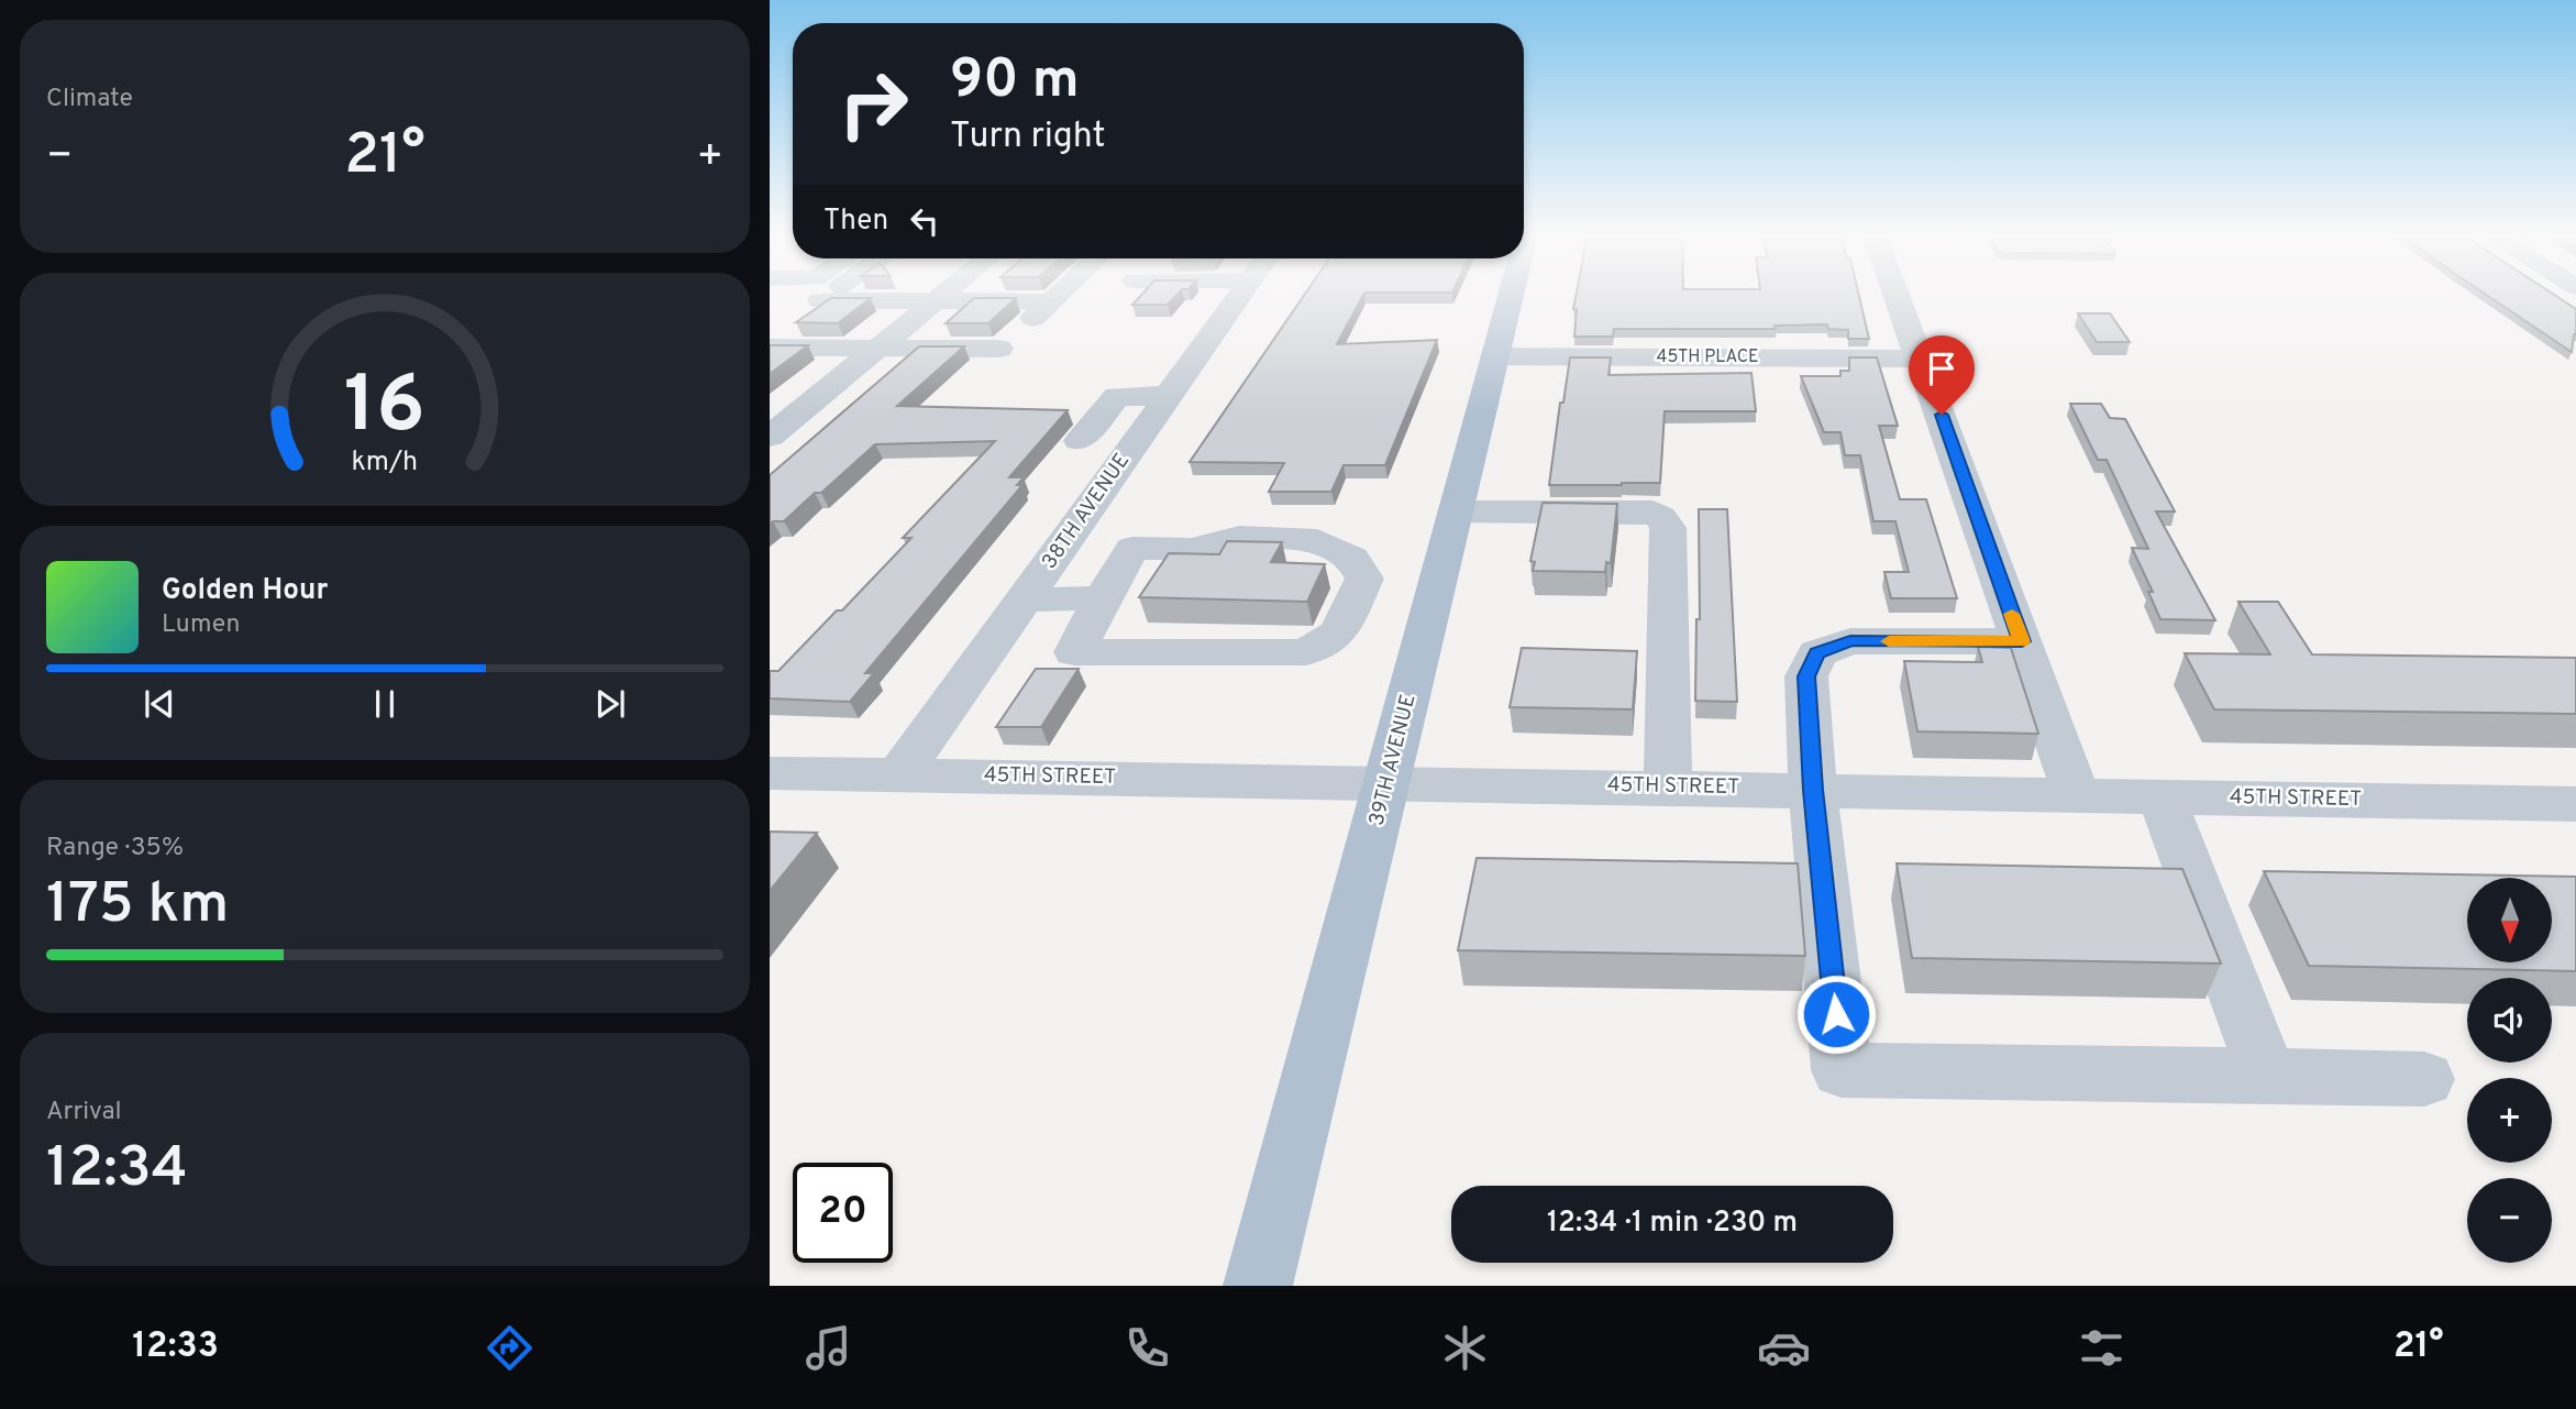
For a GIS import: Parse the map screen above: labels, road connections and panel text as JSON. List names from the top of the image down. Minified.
{"streets":{"main road":["39TH AVENUE"],"street":["45TH PLACE","38TH AVENUE","45TH STREET"]},"crossings":[["45TH PLACE","39TH AVENUE"],["38TH AVENUE","45TH STREET"],["39TH AVENUE","45TH STREET"]],"north":"bottom","page":{"tile":["Climate",["Range · 35%","175 km"],["Arrival","12:34"]],"turn":["90 m","Turn right"],"heat":["−","21°","+"],"then":"Then","song":["Golden Hour","Lumen"],"map_buttons":["+","−"],"limit":"20","trip":"12:34 · 1 min · 230 m","tabs":["12:33","21°"],"gauge":["16","km/h"]}}
